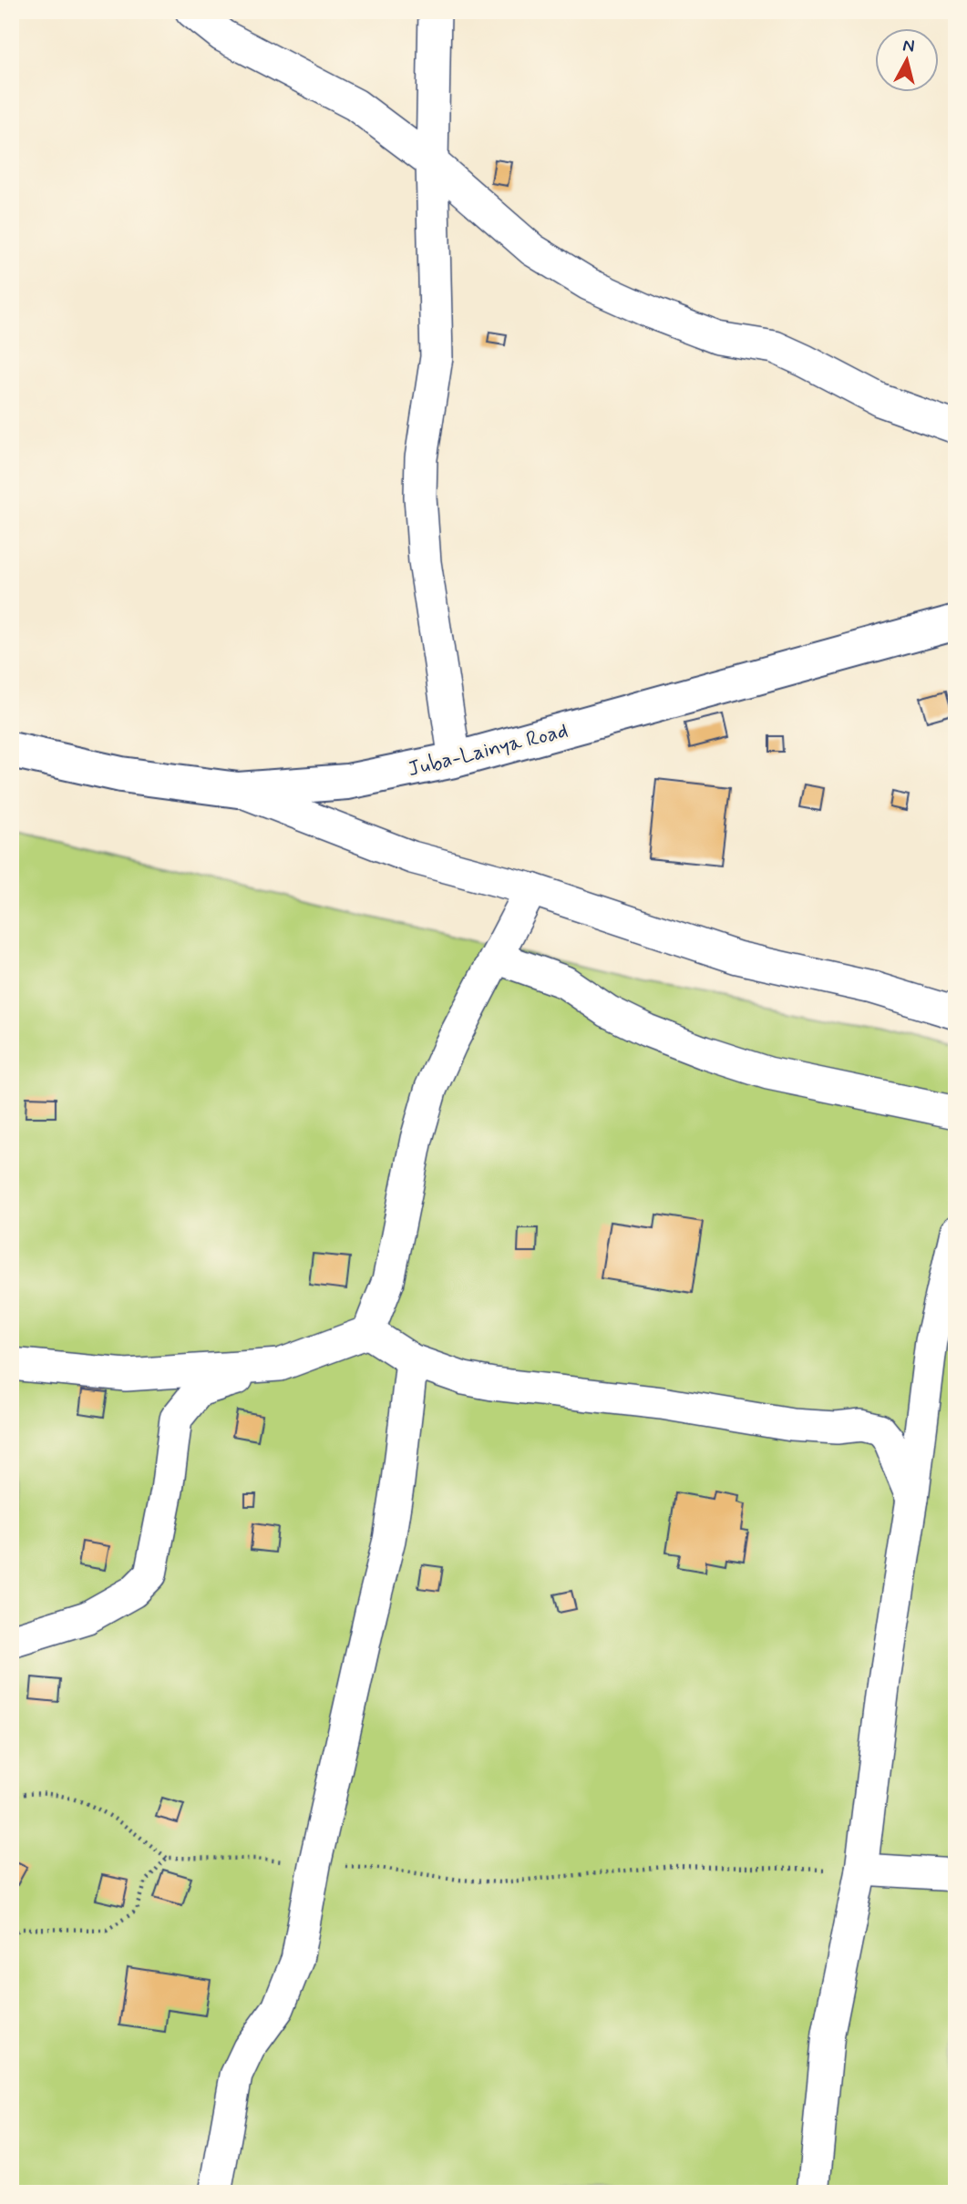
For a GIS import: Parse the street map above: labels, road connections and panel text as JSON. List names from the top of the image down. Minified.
{"streets":{"main road":["Juba-Lainya Road"]},"north":"top"}
